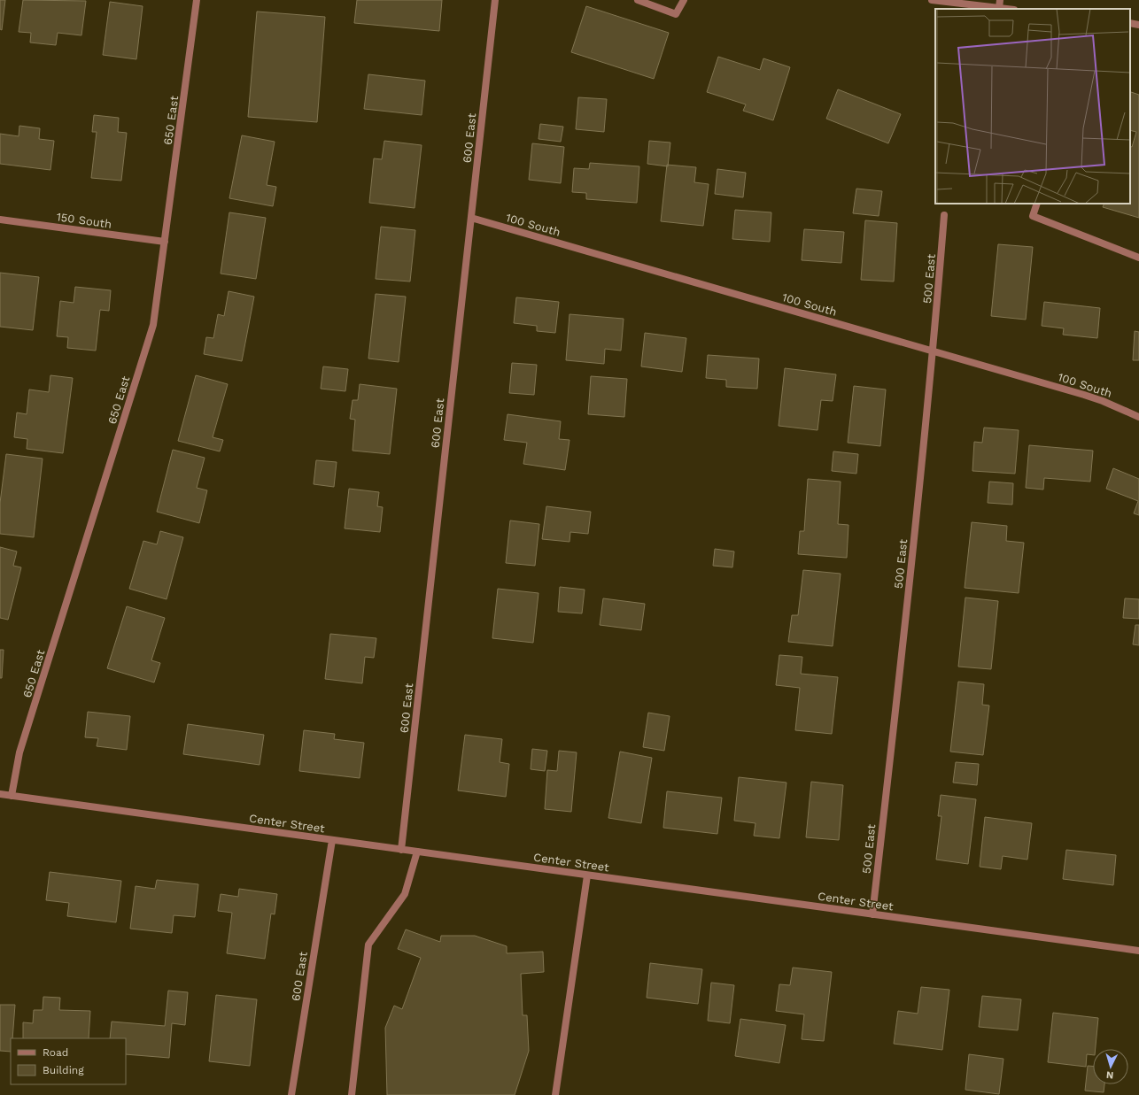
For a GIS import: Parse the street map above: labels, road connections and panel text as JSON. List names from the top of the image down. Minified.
{"streets":{"street":["650 East","600 East","150 South","100 South","500 East","Center Street"]},"crossings":[["650 East","150 South"],["650 East","Center Street"],["600 East","100 South"],["600 East","Center Street"],["100 South","500 East"],["500 East","Center Street"]],"legend":["Road","Building"],"north":"bottom"}
